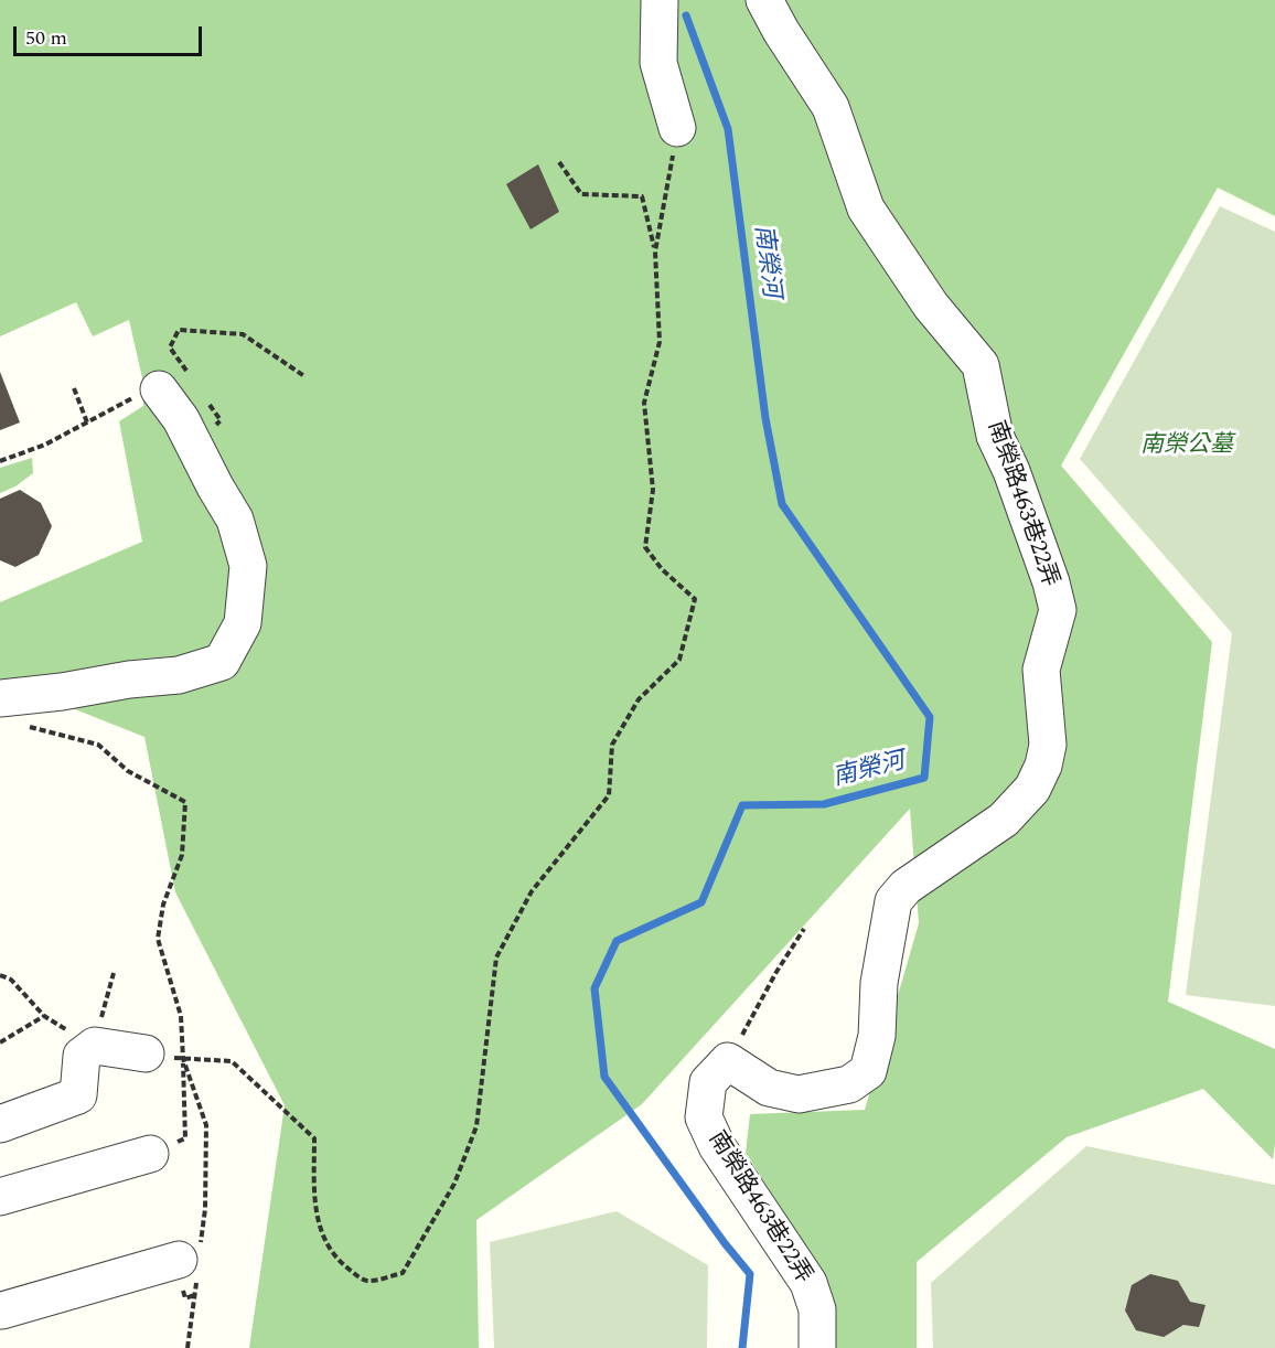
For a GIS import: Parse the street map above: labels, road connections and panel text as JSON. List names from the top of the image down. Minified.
{"streets":{"lane":["南榮路463巷22弄"]},"water":["南榮河"],"parks":["南榮公墓"],"scale_bar":"50 m"}
